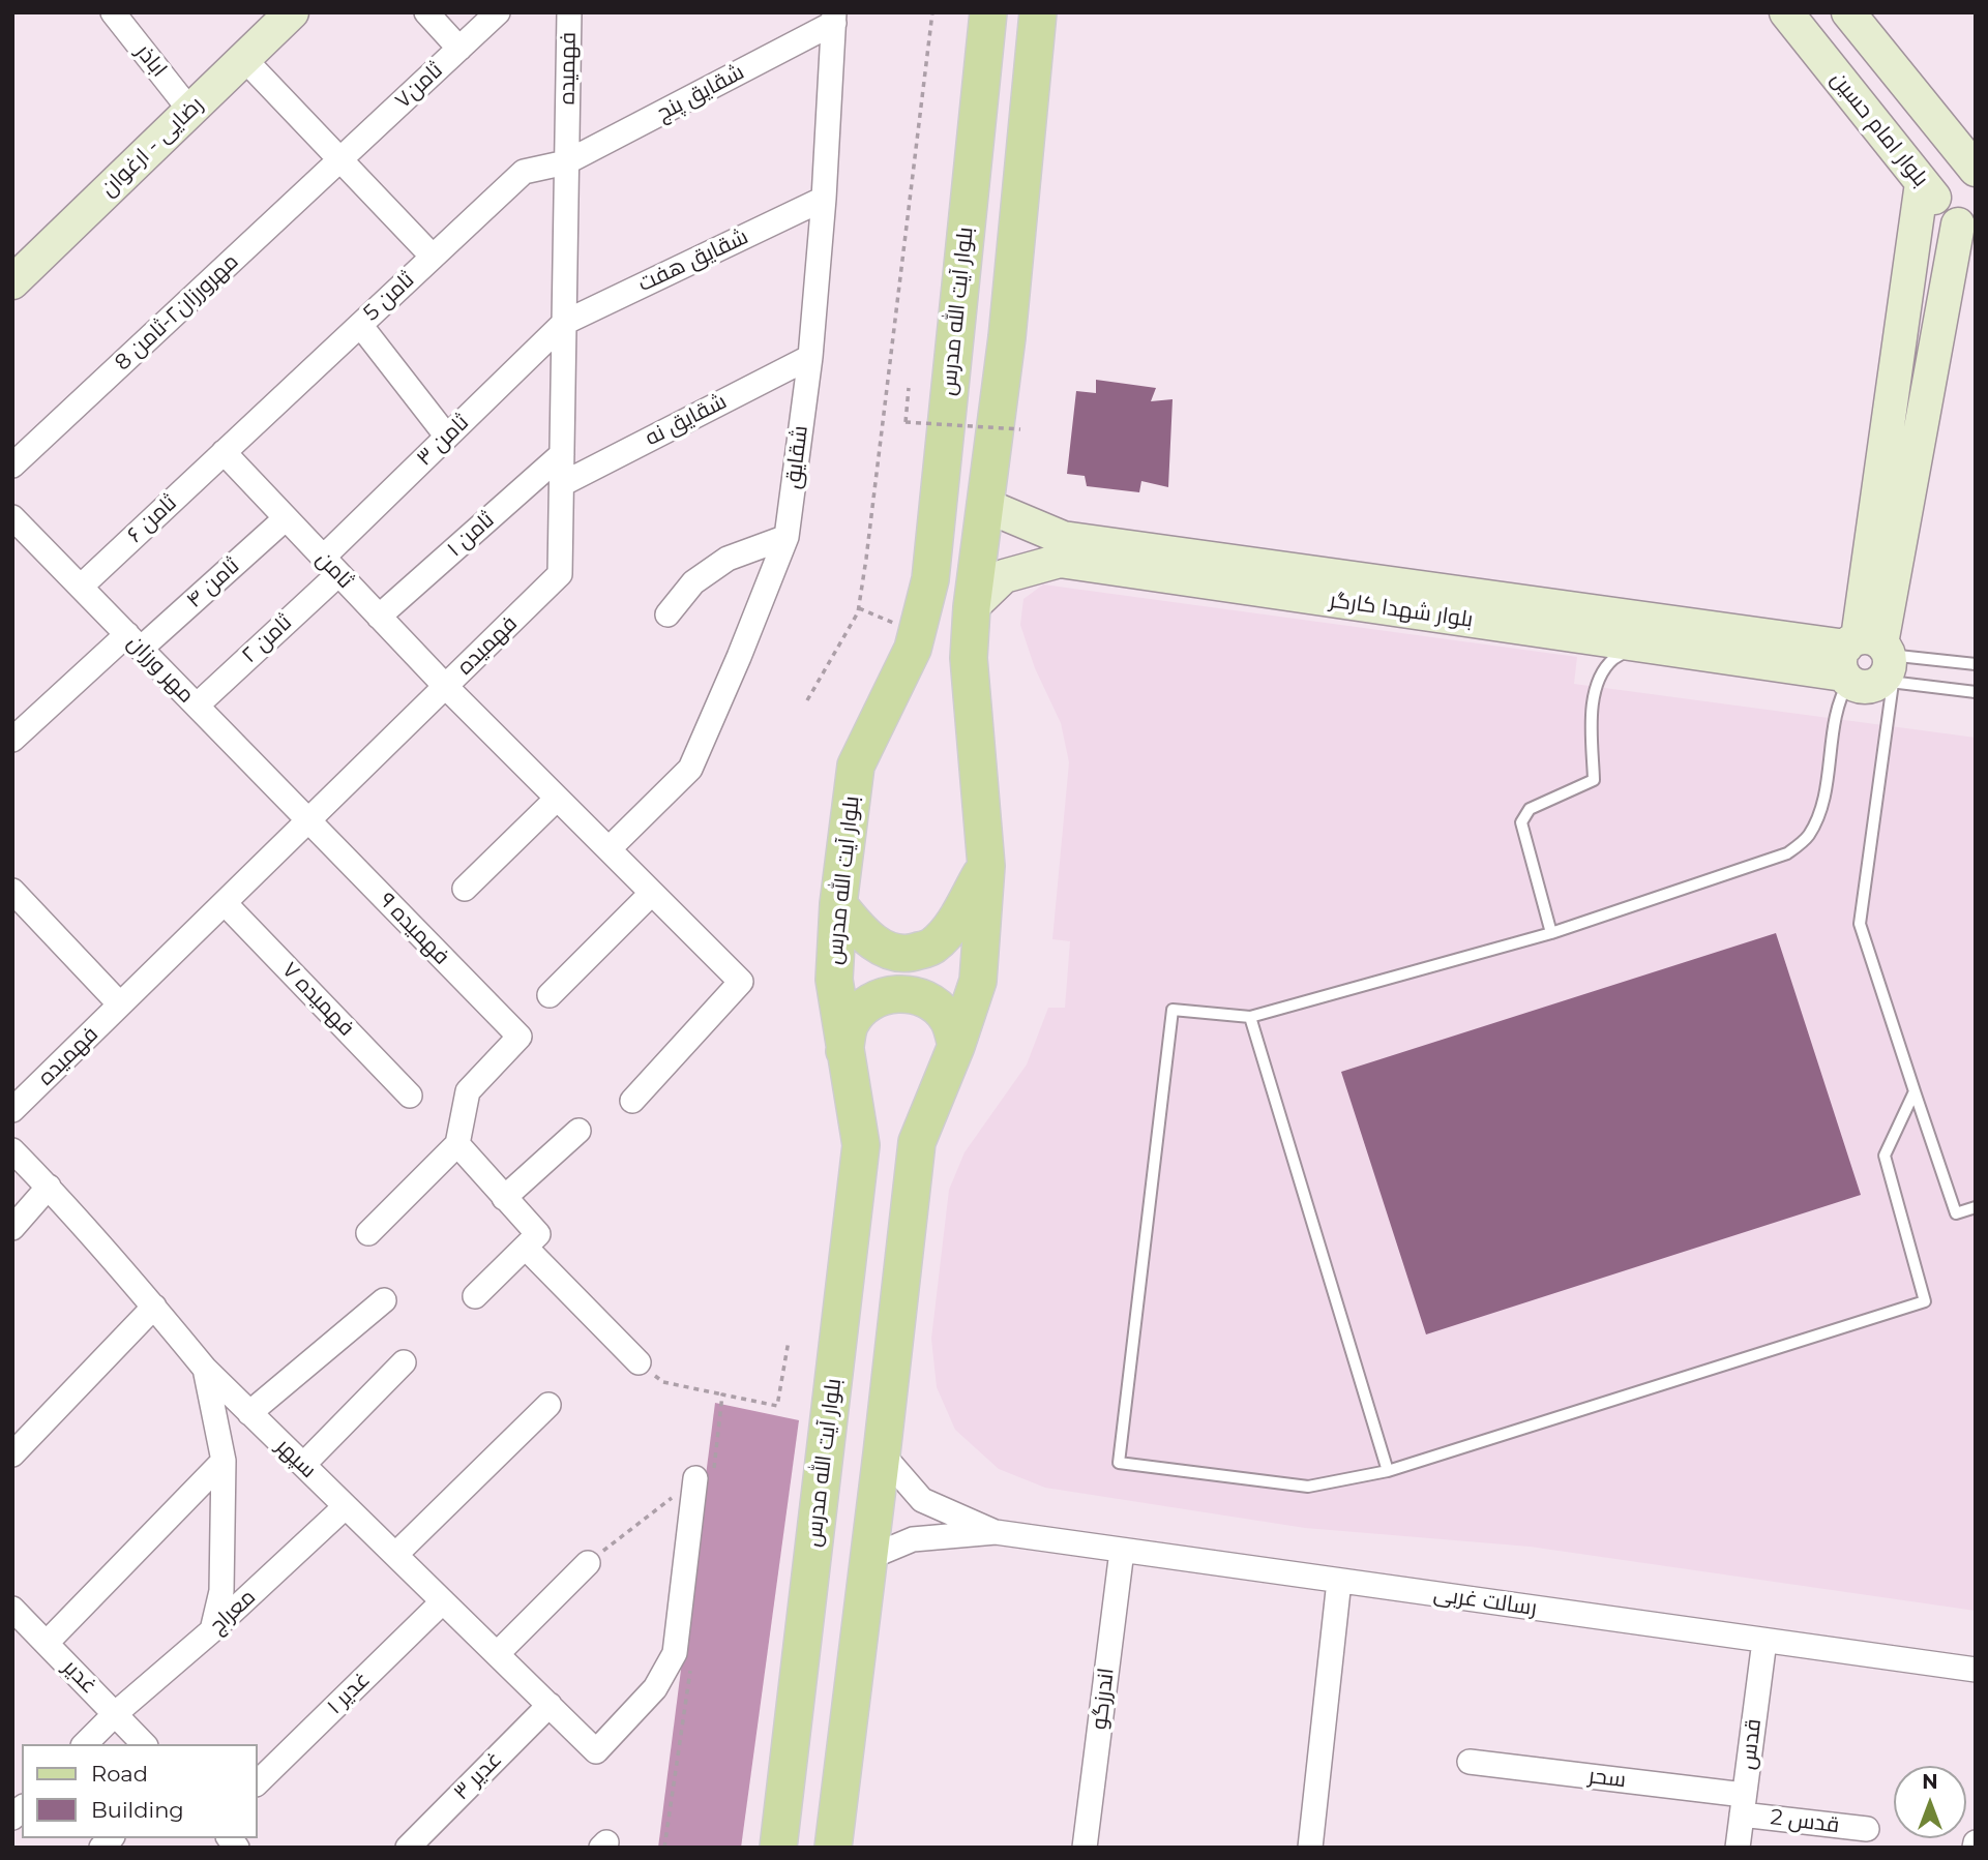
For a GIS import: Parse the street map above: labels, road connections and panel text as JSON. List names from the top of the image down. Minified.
{"streets":{"main road":["بلوار آیت الله مدرس"],"street":["اباذر","فهمیده","ثامن۷","شقایق پنج","بلوار امام حسین","رضایی - ارغوان","شقایق هفت","ثامن 5","مهرورزان۲-ثامن 8","شقایق نه","ثامن ۳","شقایق","ثامن ۶","ثامن ۱","ثامن","ثامن ۴","بلوار شهدا کارگر","ثامن ۲","مهر ورزان","فهمیده ۹","فهمیده ۷","سپهر","رسالت غربی","معراج","غدیر","غدیر ۱","اندرزگو","قدس","غدیر ۳","سحر","قدس 2"]},"crossings":[["اباذر","رضایی - ارغوان"],["فهمیده","شقایق پنج"],["فهمیده","شقایق هفت"],["فهمیده","ثامن 5"],["فهمیده","شقایق نه"],["فهمیده","ثامن ۳"],["فهمیده","ثامن ۱"],["فهمیده","ثامن"],["فهمیده","مهر ورزان"],["فهمیده","فهمیده ۹"],["فهمیده","فهمیده ۷"],["ثامن۷","مهرورزان۲-ثامن 8"],["شقایق پنج","ثامن 5"],["شقایق پنج","شقایق"],["شقایق هفت","ثامن ۳"],["شقایق هفت","شقایق"],["ثامن 5","ثامن ۶"],["ثامن 5","ثامن"],["شقایق نه","شقایق"],["ثامن ۳","ثامن"],["ثامن ۳","ثامن ۲"],["شقایق","ثامن"],["ثامن ۶","ثامن"],["ثامن ۶","مهر ورزان"],["ثامن ۱","ثامن"],["ثامن","ثامن ۴"],["ثامن","ثامن ۲"],["ثامن ۴","مهر ورزان"],["ثامن ۲","مهر ورزان"],["مهر ورزان","فهمیده ۹"],["سپهر","معراج"],["سپهر","غدیر ۱"],["سپهر","غدیر ۳"],["رسالت غربی","اندرزگو"],["رسالت غربی","قدس"],["معراج","غدیر"],["قدس","سحر"],["قدس","قدس 2"],["سحر","قدس 2"]],"legend":["Road","Building"],"north":"top"}
